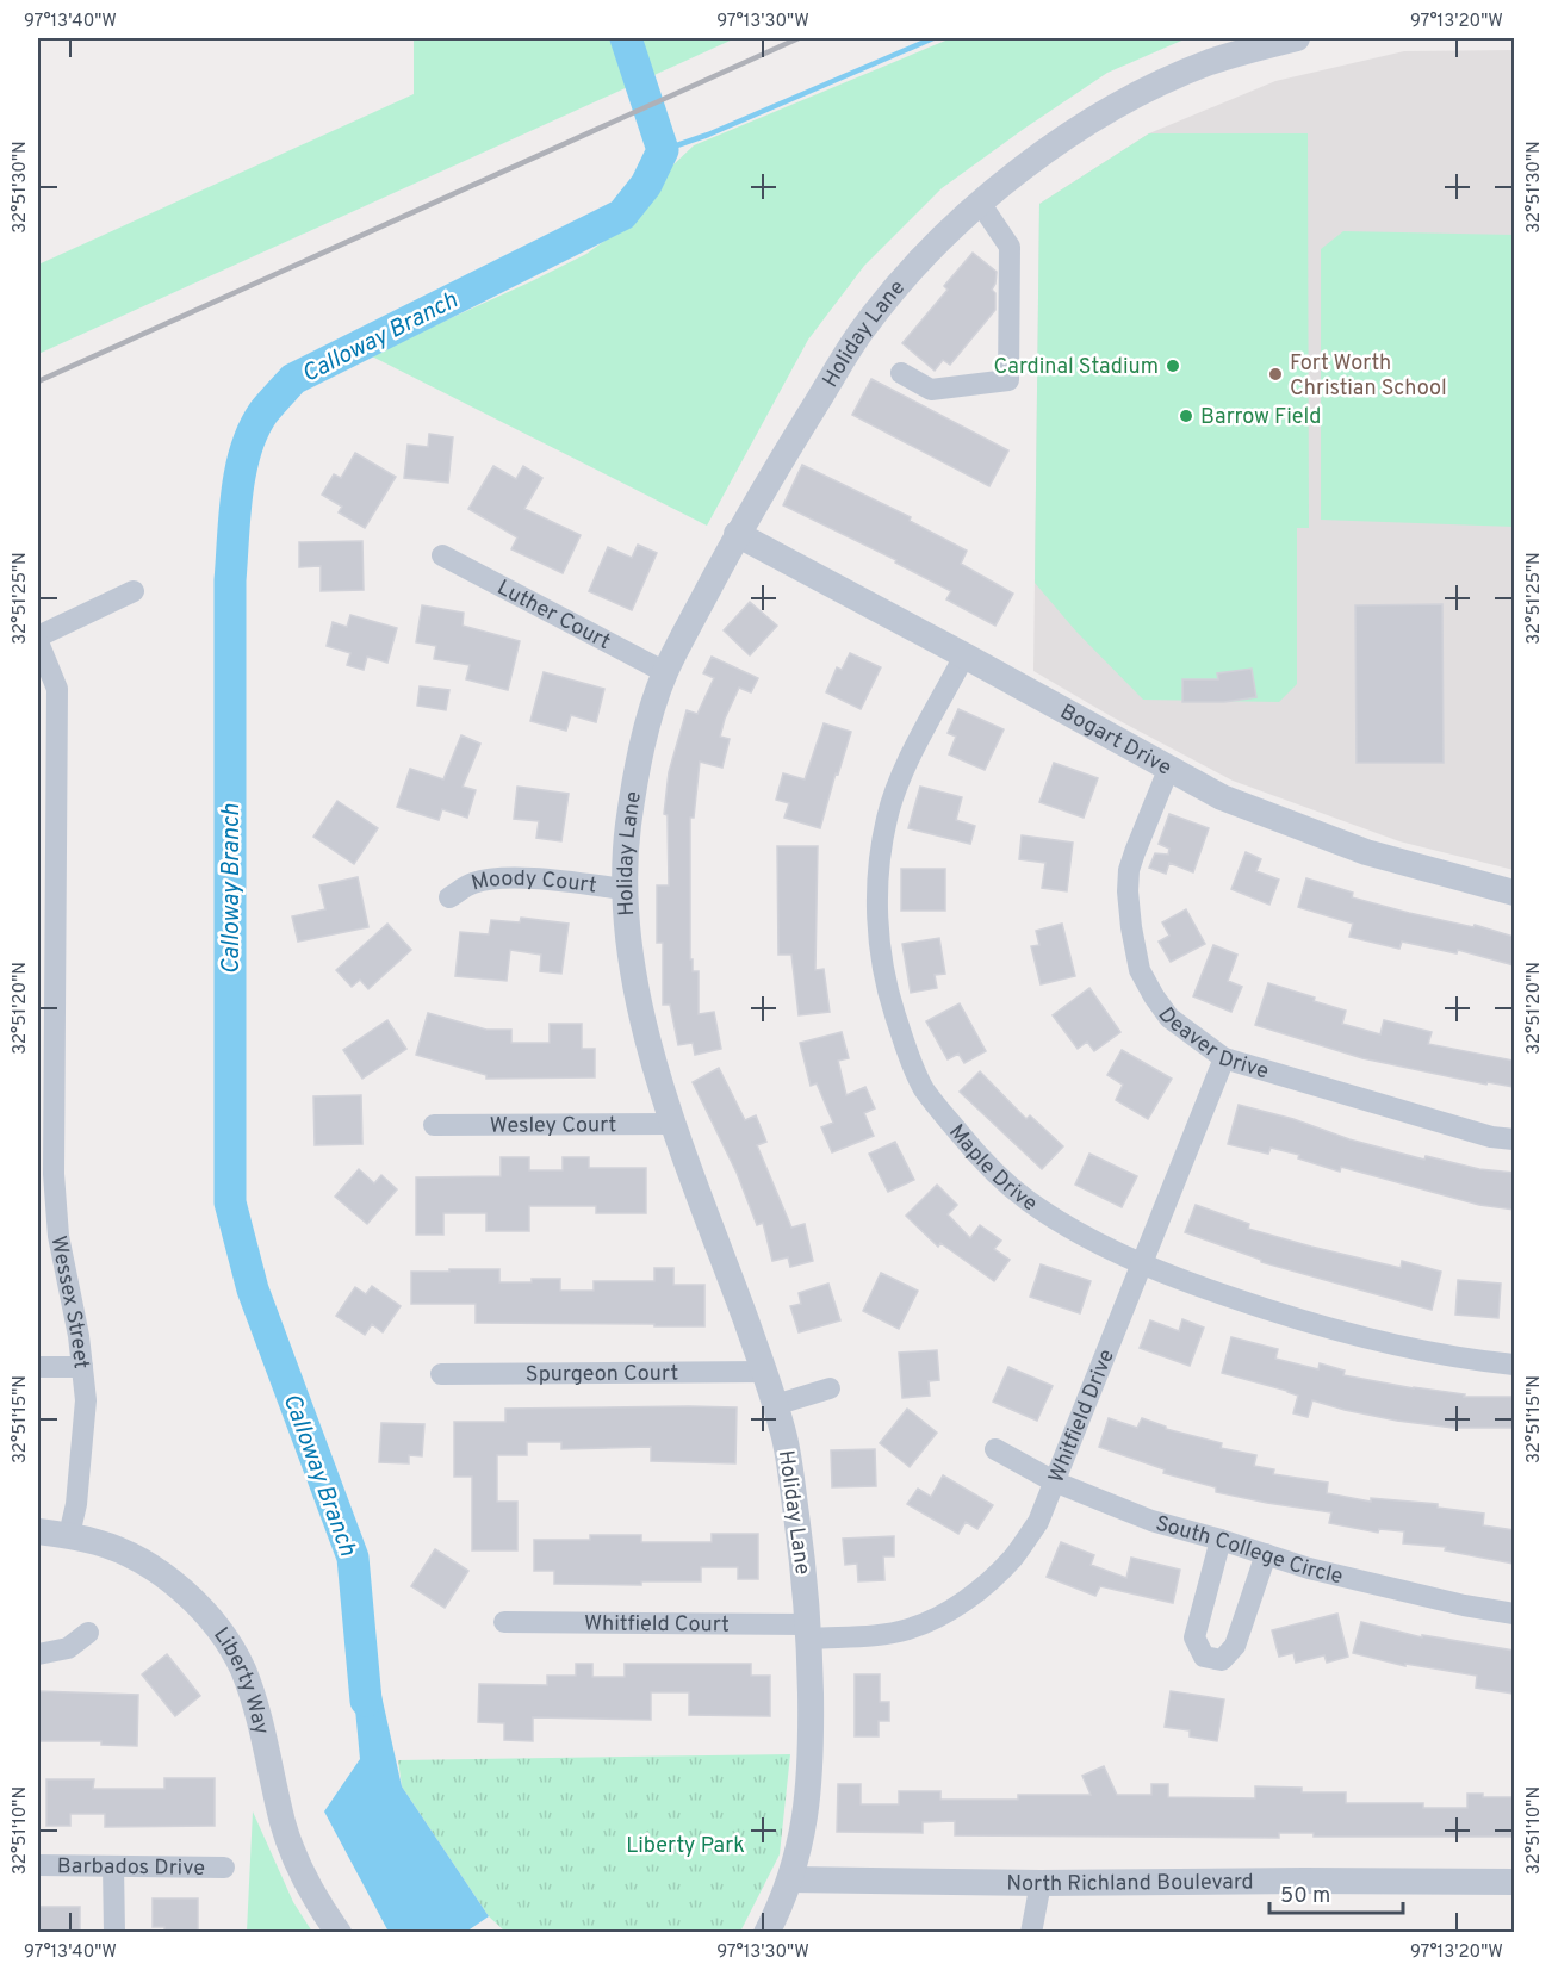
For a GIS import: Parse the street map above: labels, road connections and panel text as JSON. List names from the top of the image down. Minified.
{"streets":{"street":["Holiday Lane","Luther Court","Bogart Drive","Moody Court","Deaver Drive","Wesley Court","Maple Drive","Wessex Street","Spurgeon Court","Whitfield Drive","South College Circle","Whitfield Court","Liberty Way","Barbados Drive","North Richland Boulevard"]},"crossings":[["Holiday Lane","Luther Court"],["Holiday Lane","Bogart Drive"],["Holiday Lane","Moody Court"],["Holiday Lane","Wesley Court"],["Holiday Lane","Spurgeon Court"],["Holiday Lane","Whitfield Drive"],["Holiday Lane","Whitfield Court"],["Holiday Lane","North Richland Boulevard"],["Bogart Drive","Deaver Drive"],["Bogart Drive","Maple Drive"],["Deaver Drive","Whitfield Drive"],["Maple Drive","Whitfield Drive"],["Wessex Street","Liberty Way"],["Whitfield Drive","South College Circle"],["Whitfield Drive","Whitfield Court"]],"water":["Calloway Branch"],"parks":["Liberty Park"],"places":["Cardinal Stadium","Fort Worth Christian School","Barrow Field"],"scale_bar":"50 m","coordinates":["97°13'40\"W","97°13'30\"W","97°13'20\"W","32°51'30\"N","32°51'25\"N","32°51'20\"N","32°51'15\"N","32°51'10\"N"]}
